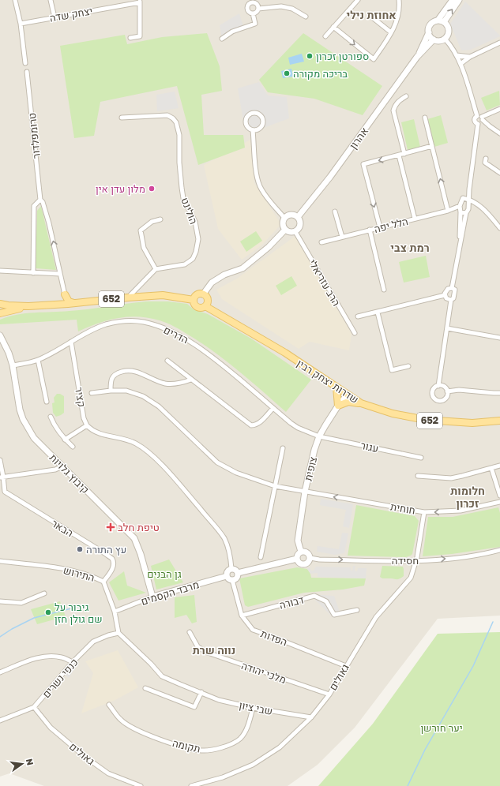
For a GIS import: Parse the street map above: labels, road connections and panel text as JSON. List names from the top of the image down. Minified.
{"streets":{"main road":["652","שדרות יצחק רבין"],"street":["יצחק שדה","טרומפלדור","אהרון","הולינט","הלל יפה","הרב עזריאלי","הדרים","קציר","עגור","צופית","קיבוץ גלויות","חוחית","הבאר","חסידה","התירוש","מרבד הקסמים","דבורה","הפדות","מלכי יהודה","גאולים","כנפי נשרים","שבי ציון","תקומה"]},"crossings":[["אהרון","הרב עזריאלי"],["652","שדרות יצחק רבין"],["הדרים","קציר"],["הדרים","עגור"],["הדרים","צופית"],["הדרים","קיבוץ גלויות"],["שדרות יצחק רבין","צופית"],["עגור","צופית"],["צופית","חוחית"],["צופית","חסידה"],["קיבוץ גלויות","מרבד הקסמים"],["חוחית","גאולים"],["הבאר","התירוש"],["חסידה","גאולים"],["התירוש","מרבד הקסמים"],["התירוש","כנפי נשרים"],["התירוש","שבי ציון"],["מרבד הקסמים","הפדות"],["דבורה","הפדות"],["הפדות","גאולים"],["מלכי יהודה","גאולים"],["גאולים","כנפי נשרים"],["גאולים","שבי ציון"],["כנפי נשרים","שבי ציון"],["שבי ציון","תקומה"]],"one_way":["חסידה"],"districts":["אחוזת נילי","רמת צבי","חלומות זכרון","נווה שרת"],"parks":["גן הבנים","יער חורשן"],"places":{"other":["ספורטן זכרון","בריכה מקורה","מלון עדן אין","עץ התורה","גיבור על שם גולן חזן"],"health":["טיפת חלב"]},"north":"right"}
